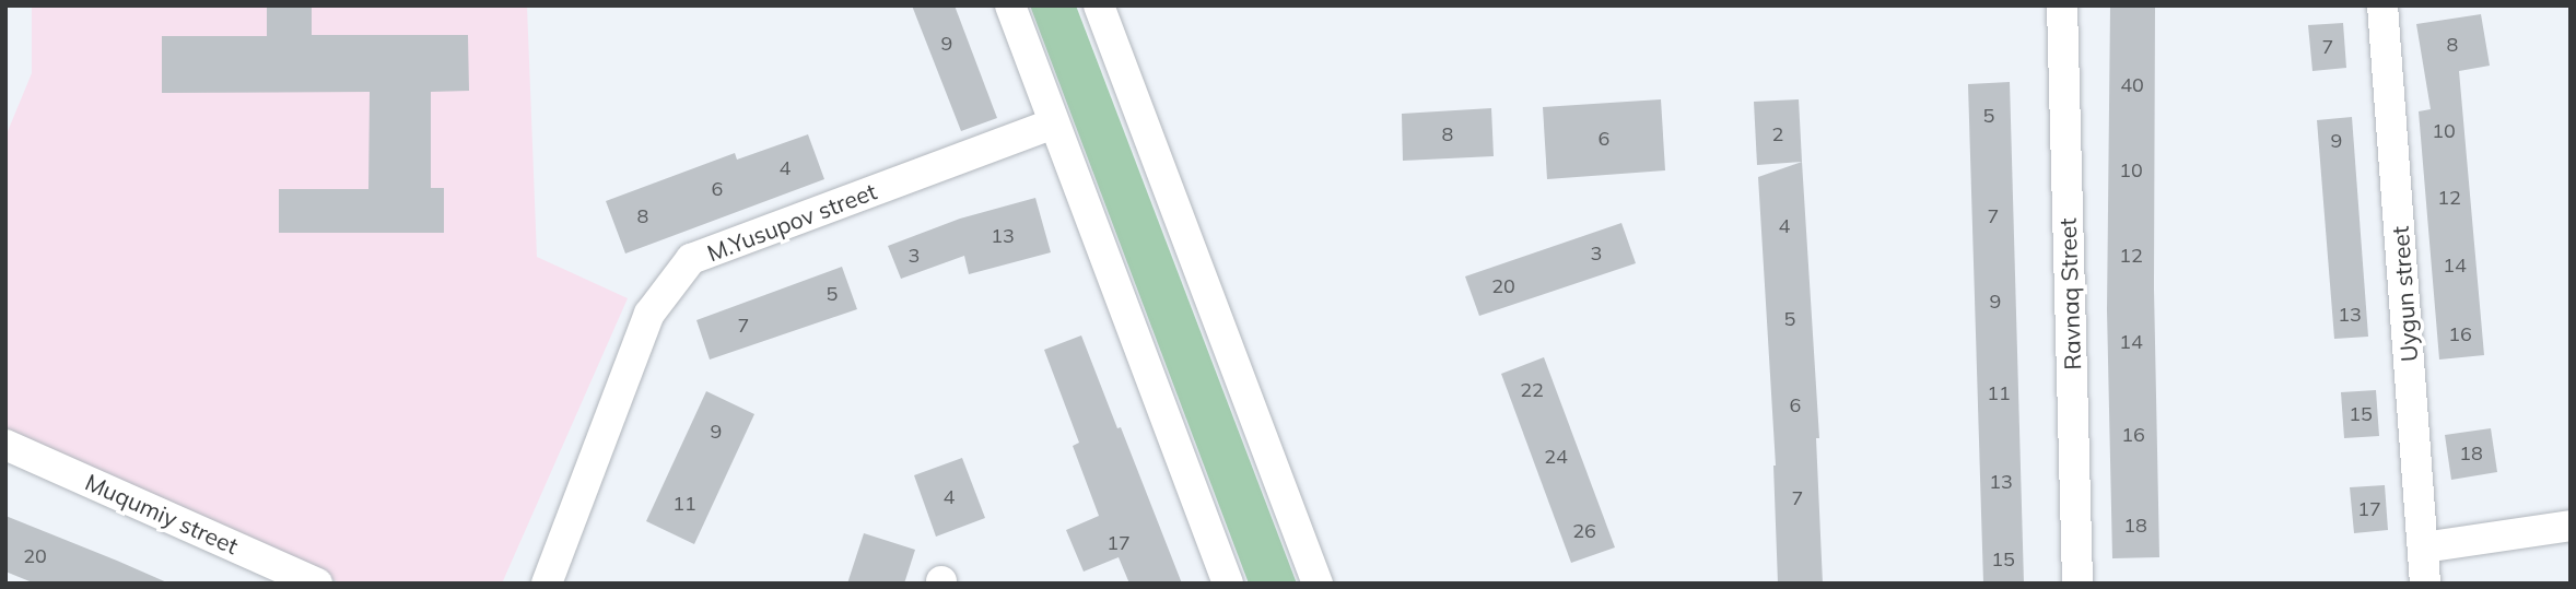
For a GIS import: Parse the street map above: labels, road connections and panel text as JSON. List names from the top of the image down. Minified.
{"streets":{"street":["M.Yusupov street","Ravnaq Street","Uygun street","Muqumiy street"]},"house_numbers":["9","8","7","40","5","10","8","2","6","9","4","10","6","12","8","7","4","13","3","3","12","14","20","5","9","13","5","7","16","14","22","11","6","15","9","16","18","24","13","4","7","11","17","18","26","17","20","15"]}
